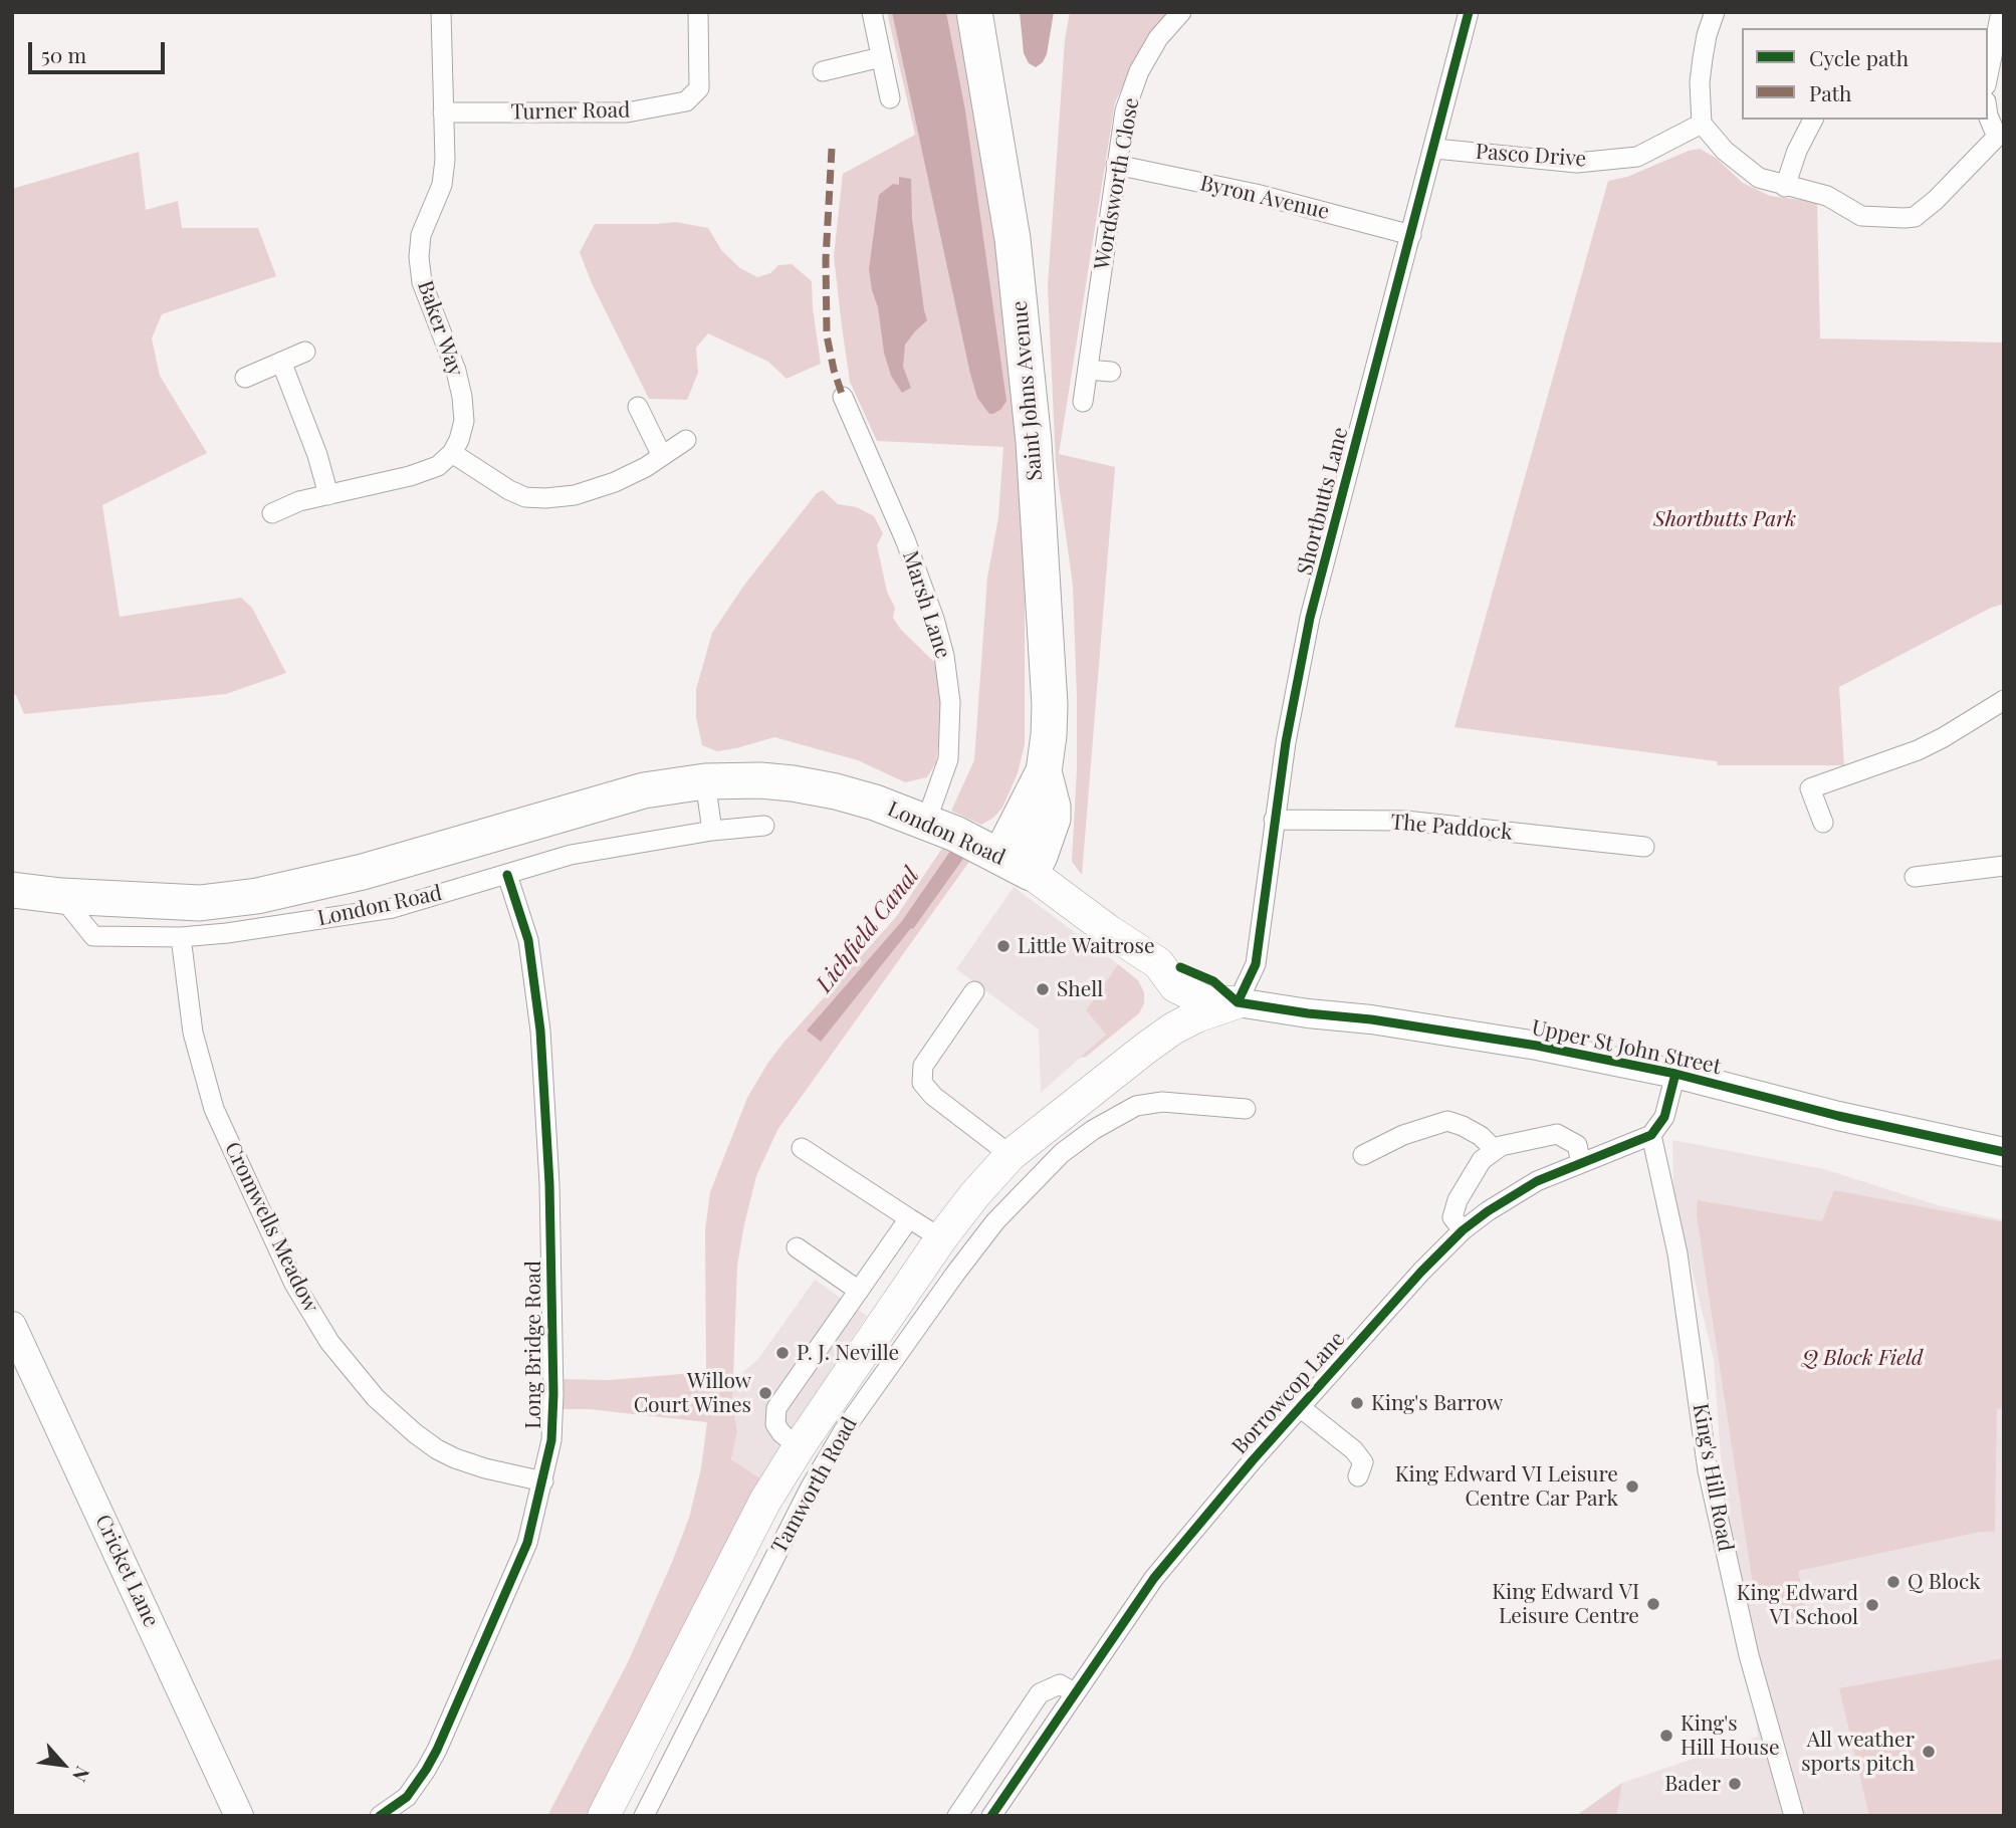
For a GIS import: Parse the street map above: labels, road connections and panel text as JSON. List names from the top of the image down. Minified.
{"streets":{"highway":["Saint Johns Avenue","London Road"],"main road":["Tamworth Road"],"street":["Turner Road","Pasco Drive","Wordsworth Close","Byron Avenue","Baker Way","Shortbutts Lane","Marsh Lane","The Paddock","Upper St John Street","Cromwells Meadow","Long Bridge Road","Borrowcop Lane","King's Hill Road","Cricket Lane"]},"crossings":[["Turner Road","Baker Way"],["Pasco Drive","Shortbutts Lane"],["Wordsworth Close","Byron Avenue"],["Byron Avenue","Shortbutts Lane"],["Saint Johns Avenue","Marsh Lane"],["Saint Johns Avenue","London Road"],["Shortbutts Lane","The Paddock"],["Shortbutts Lane","London Road"],["Shortbutts Lane","Upper St John Street"],["Shortbutts Lane","Tamworth Road"],["Marsh Lane","London Road"],["London Road","Upper St John Street"],["London Road","Cromwells Meadow"],["London Road","Long Bridge Road"],["London Road","Tamworth Road"],["Upper St John Street","Tamworth Road"],["Cromwells Meadow","Long Bridge Road"],["Borrowcop Lane","King's Hill Road"]],"water":["Lichfield Canal"],"parks":["Shortbutts Park","Q Block Field"],"places":["Little Waitrose","Shell","P. J. Neville","Willow Court Wines","King's Barrow","King Edward VI Leisure Centre Car Park","Q Block","King Edward VI Leisure Centre","King Edward VI School","King's Hill House","All weather sports pitch","Bader"],"legend":["Cycle path","Path"],"scale_bar":"50 m","north":"bottom right"}
